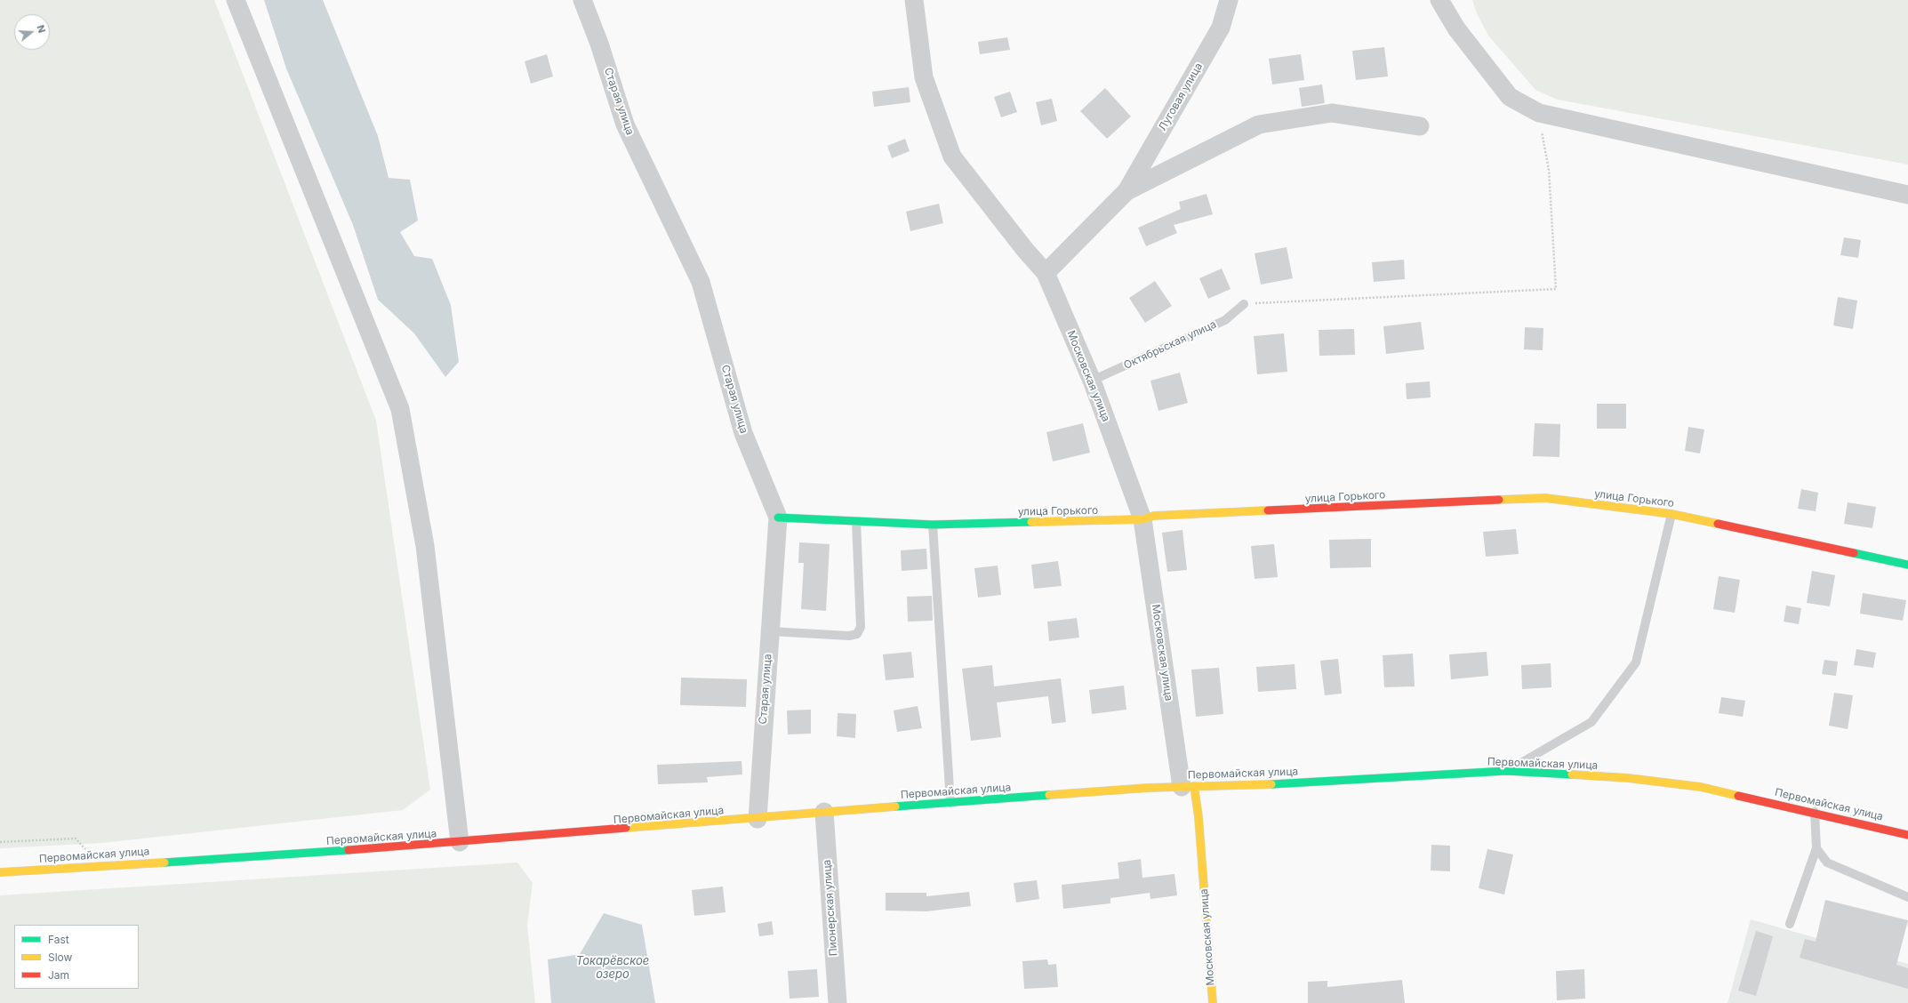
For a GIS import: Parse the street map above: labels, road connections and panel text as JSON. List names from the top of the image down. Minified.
{"streets":{"street":["Луговая улица","Старая улица","Московская улица","улица Горького","Первомайская улица","Пионерская улица"],"lane":["Октябрьская улица"]},"crossings":[["Старая улица","улица Горького"],["Старая улица","Первомайская улица"],["Октябрьская улица","Московская улица"],["Московская улица","улица Горького"],["Московская улица","Первомайская улица"],["Первомайская улица","Пионерская улица"]],"water":["Токарёвское озеро"],"legend":["Fast","Slow","Jam"],"north":"right"}
